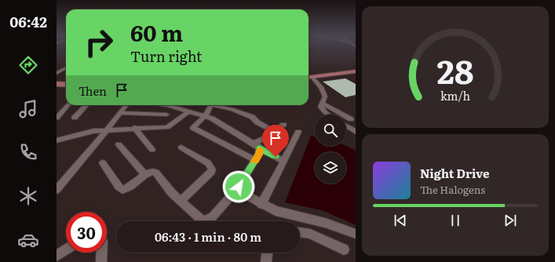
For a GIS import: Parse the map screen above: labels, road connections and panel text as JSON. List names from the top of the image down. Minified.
{"page":{"tabs":"06:42","turn":["60 m","Turn right"],"then":"Then","song":["Night Drive","The Halogens"],"limit":"30","trip":"06:43 · 1 min · 80 m","gauge":["28","km/h"]}}
